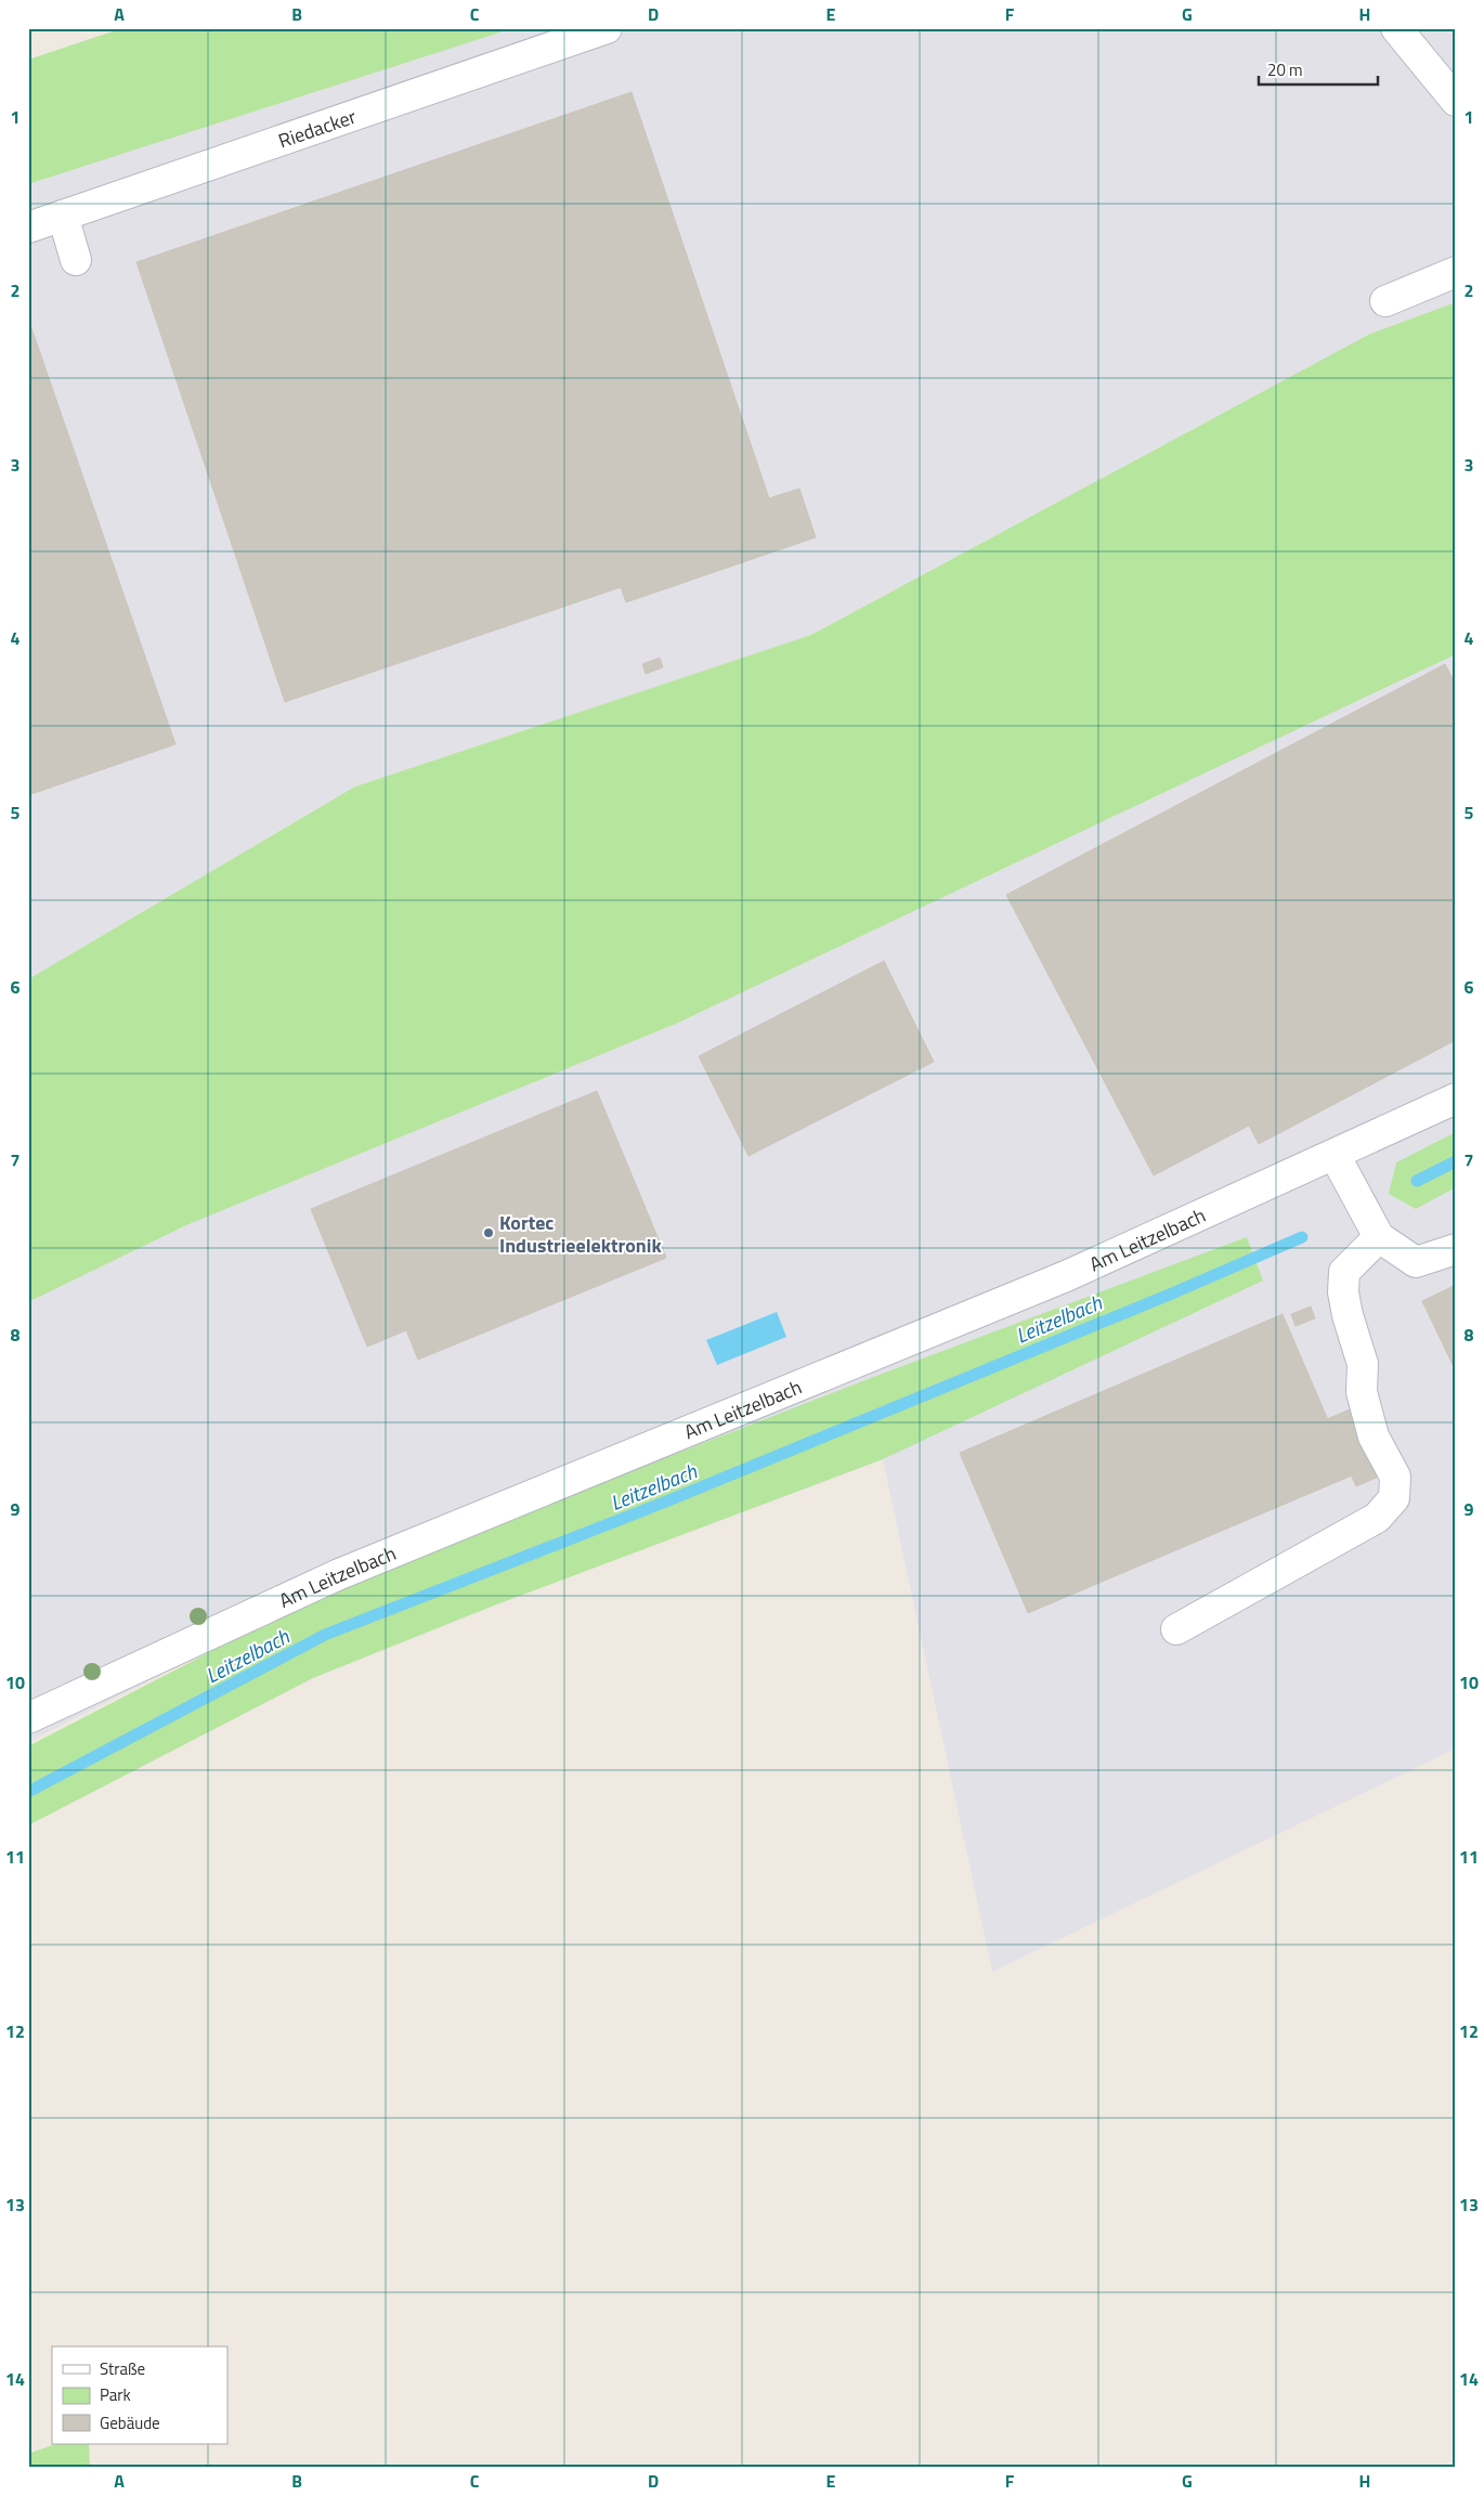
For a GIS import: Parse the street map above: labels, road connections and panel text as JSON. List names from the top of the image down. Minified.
{"streets":{"street":["Riedacker","Am Leitzelbach"]},"water":["Leitzelbach"],"places":["Kortec Industrieelektronik"],"legend":["Straße","Park","Gebäude"],"scale_bar":"20 m","grid":{"columns":["A","B","C","D","E","F","G","H"],"rows":["1","2","3","4","5","6","7","8","9","10","11","12","13","14"]}}
